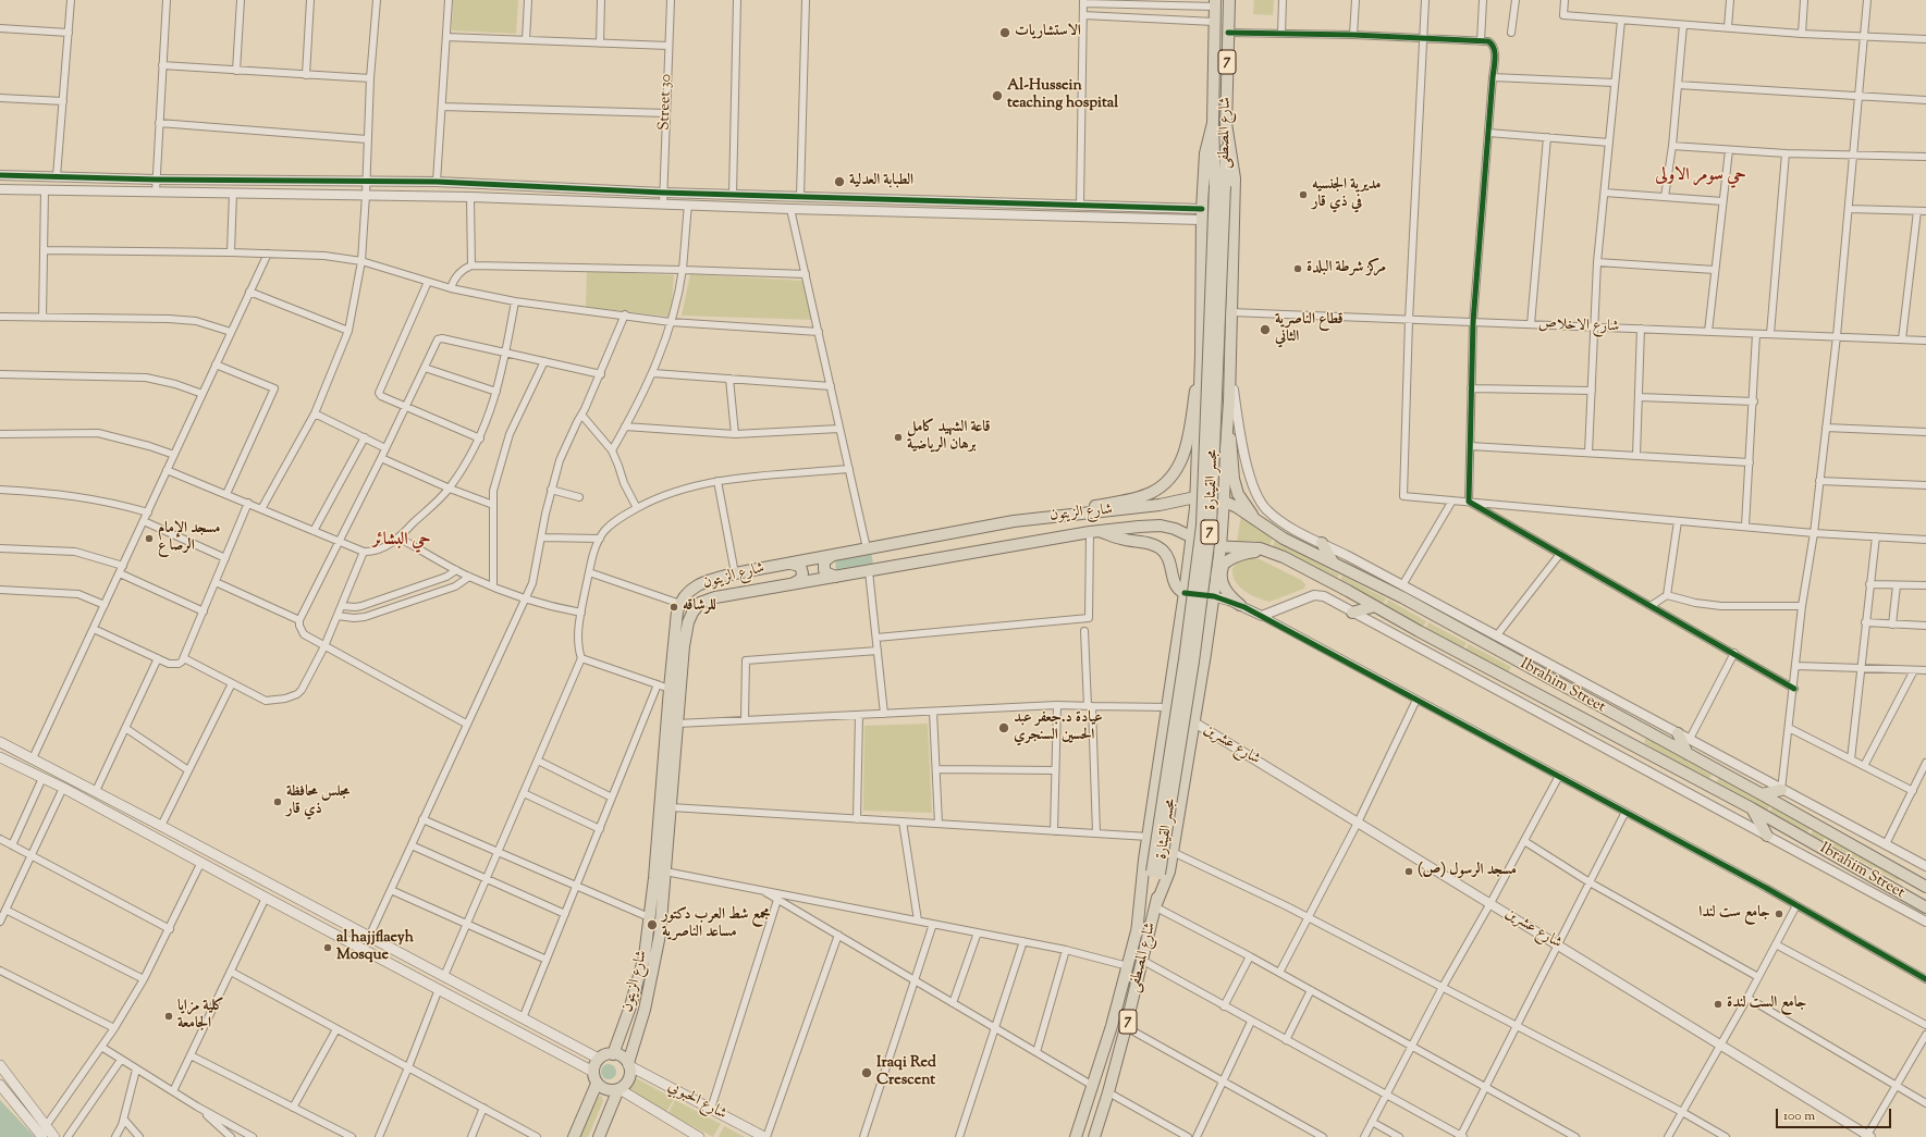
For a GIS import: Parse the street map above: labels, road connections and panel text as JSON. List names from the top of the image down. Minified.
{"streets":{"main road":["7","شارع المصطفى","مجسر القيثارة","شارع الزيتون","Ibrahim Street","شارع الحبوبي"],"street":["Street 30","شارع الاخلاص","شارع عشرين"]},"crossings":[["7","شارع المصطفى"],["7","مجسر القيثارة"],["شارع المصطفى","مجسر القيثارة"],["شارع الزيتون","Ibrahim Street"],["شارع الزيتون","شارع الحبوبي"]],"districts":["حي سومر الاولى","حي البشائر"],"places":["الاستشاريات","Al-Hussein teaching hospital","الطبابة العدلية","مديرية الجنسيه في ذي قار","مركز شرطة البلدة","قطاع الناصرية الثاني","قاعة الشهيد كامل برهان الرياضية","مسجد الإمام الرصا ع","للرشاقه","عيادة د.جعفر عبد الحسين السنجري","مجلس محافظة ذي قار","مسجد الرسول (ص)","جامع ست لندا","مجمع شط العرب دكتور مساعد الناصرية","al hajjflaeyh Mosque","جامع الست لندة","كلية مزايا الجامعة","Iraqi Red Crescent"],"scale_bar":"100 m"}
